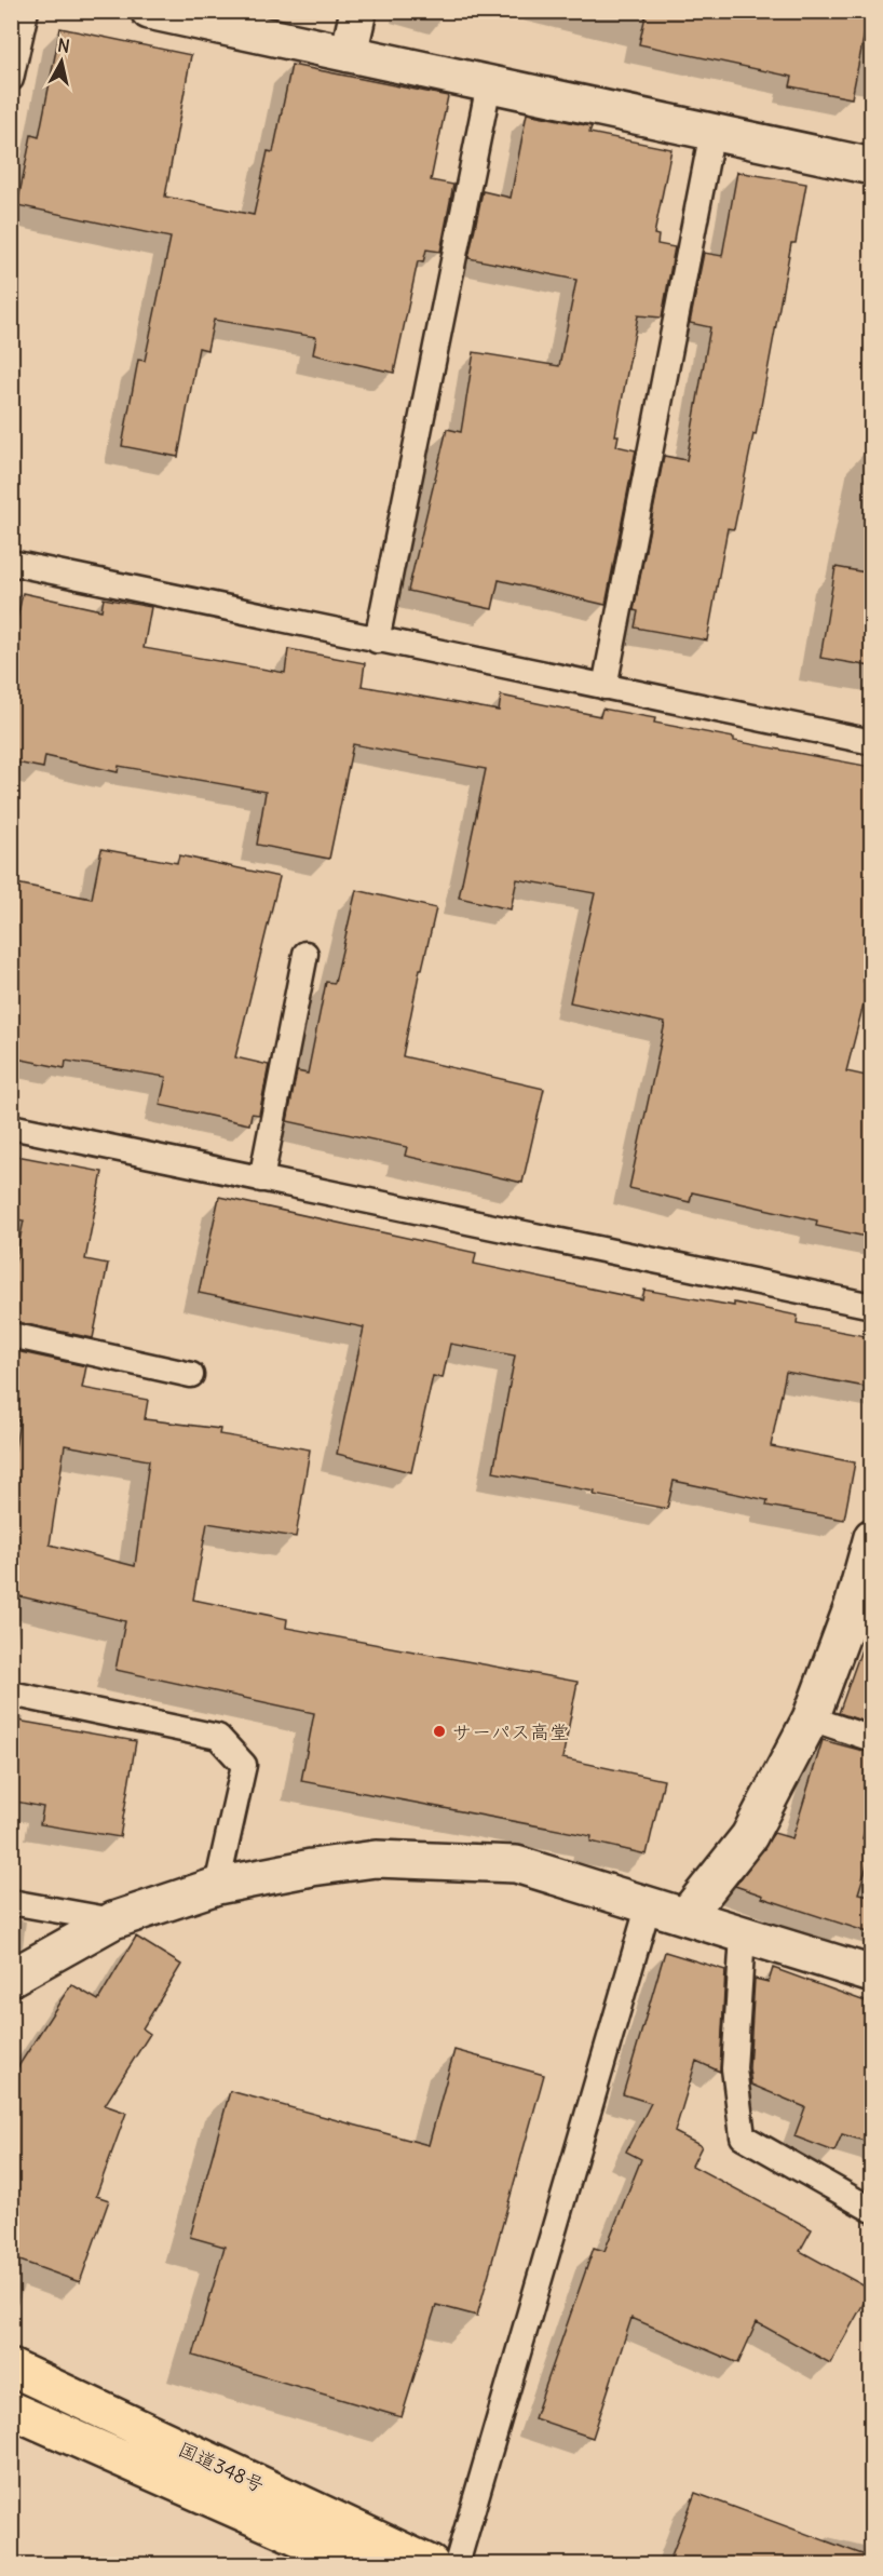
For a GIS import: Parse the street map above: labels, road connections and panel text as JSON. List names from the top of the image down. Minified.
{"streets":{"highway":["国道348号"]},"places":["サーパス高堂"],"north":"top"}
